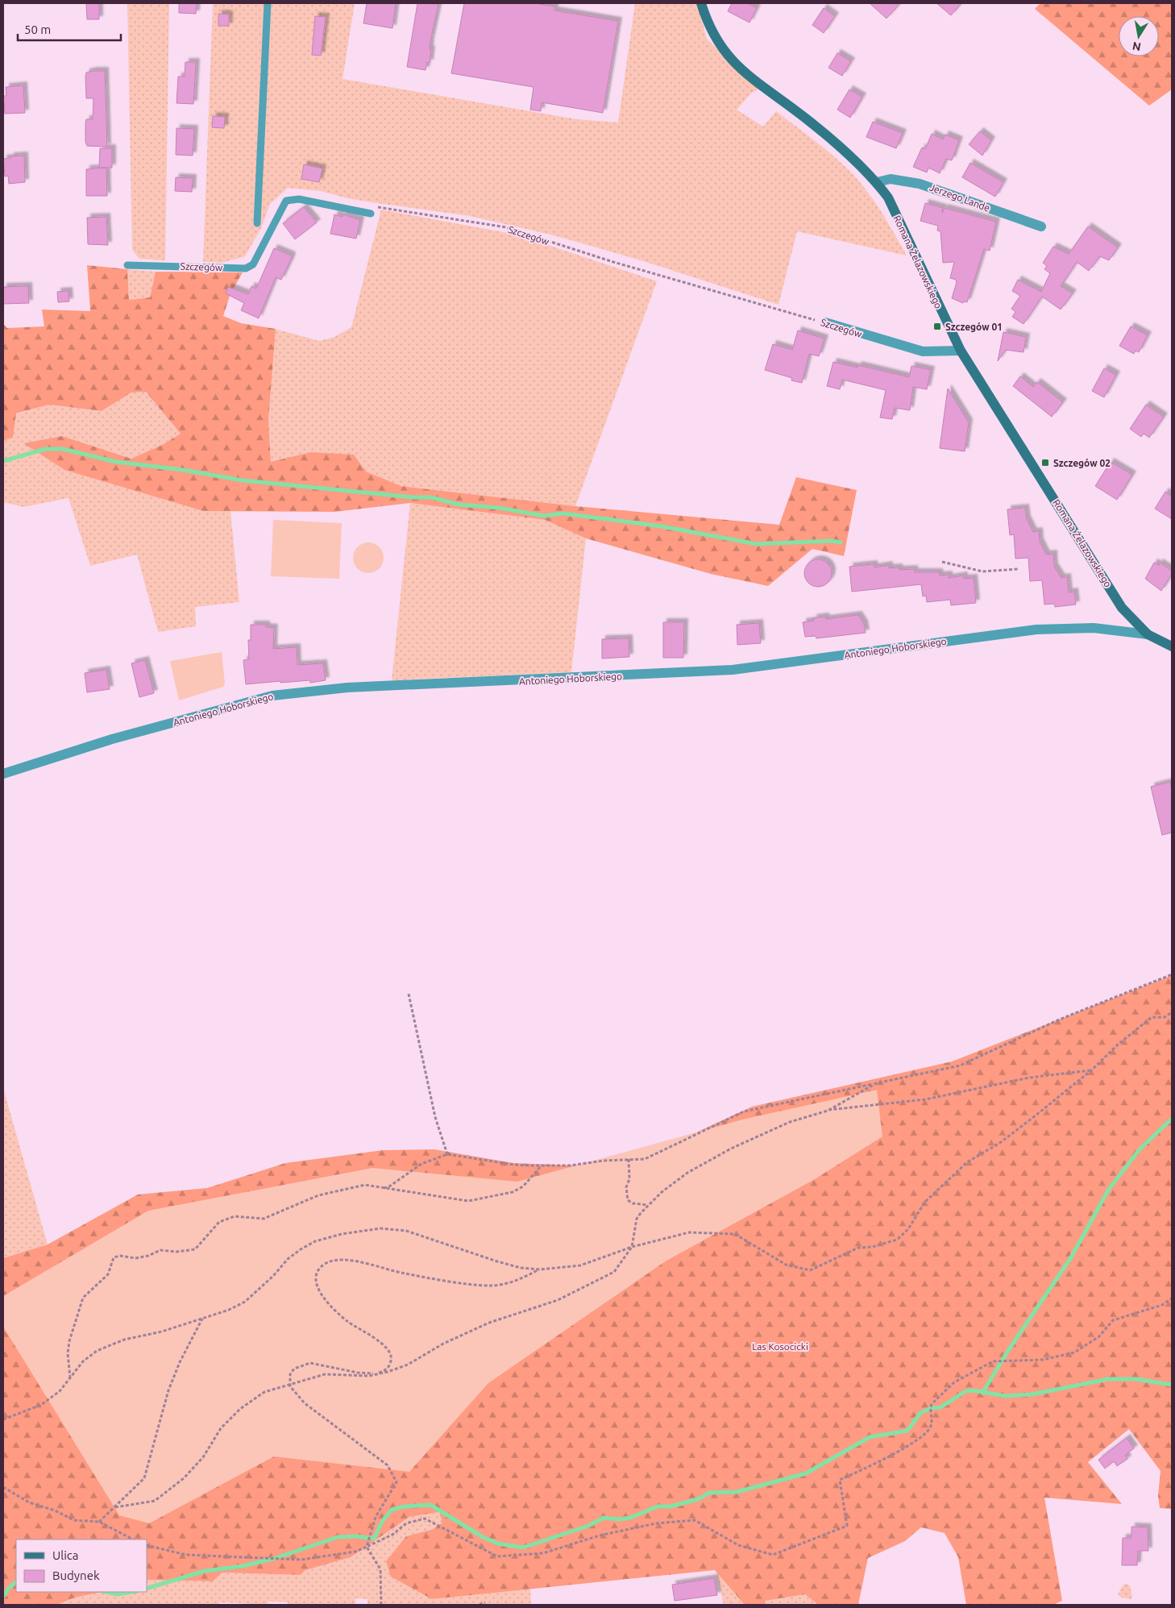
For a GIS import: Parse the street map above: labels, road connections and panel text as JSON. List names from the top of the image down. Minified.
{"streets":{"street":["Jerzego Lande","Szczegów","Romana Żelazowskiego","Antoniego Hoborskiego"]},"crossings":[["Jerzego Lande","Romana Żelazowskiego"],["Szczegów","Romana Żelazowskiego"],["Romana Żelazowskiego","Antoniego Hoborskiego"]],"parks":["Las Kosocicki"],"places":{"transit":["Szczegów 01","Szczegów 02"]},"legend":["Ulica","Budynek"],"scale_bar":"50 m","north":"bottom"}
